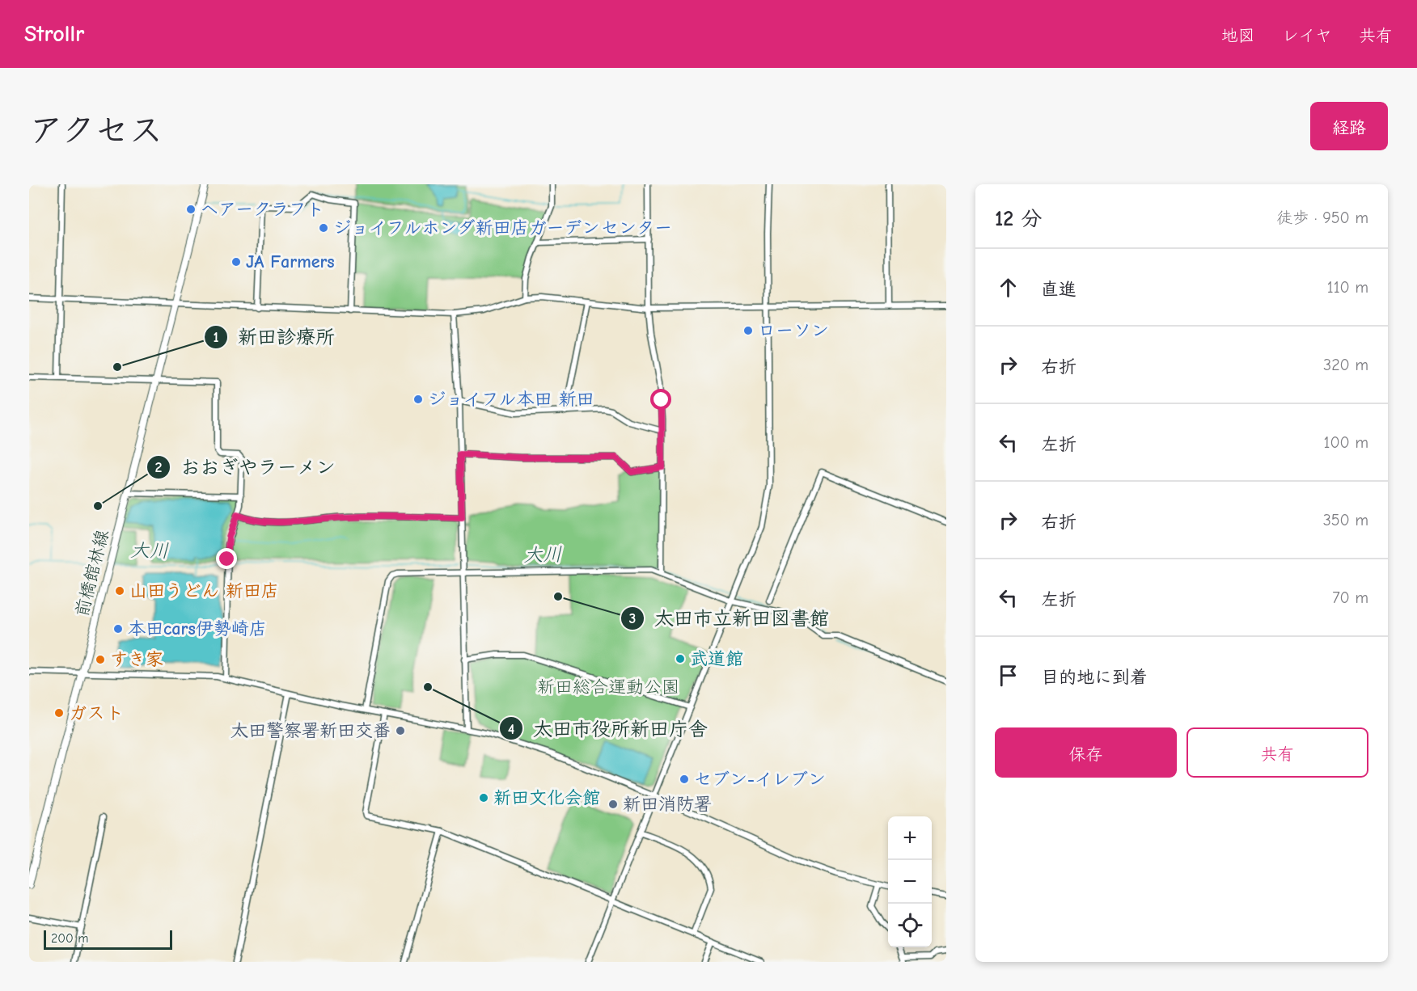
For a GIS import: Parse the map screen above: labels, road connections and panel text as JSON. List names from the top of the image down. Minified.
{"streets":{"main road":["前橋館林線"]},"water":["大川"],"parks":["新田総合運動公園"],"places":["ヘアークラフト","ジョイフルホンダ新田店ガーデンセンター","JA Farmers","ローソン","新田診療所","ジョイフル本田 新田","おおぎやラーメン","山田うどん 新田店","太田市立新田図書館","本田cars伊勢崎店","武道館","すき家","太田市役所新田庁舎","ガスト","太田警察署新田交番","セブン-イレブン","新田文化会館","新田消防署"],"scale_bar":"200 m","page":{"header":"Strollr","nav":["地図","レイヤ","共有"],"title":"アクセス","buttons":["経路",["保存","共有"]],"heading":["12 分","徒歩 · 950 m"],"list":[["直進","110 m"],["右折","320 m"],["左折","100 m"],["右折","350 m"],["左折","70 m"],"目的地に到着"],"map_buttons":["+","−"],"scale":"200 m"}}
